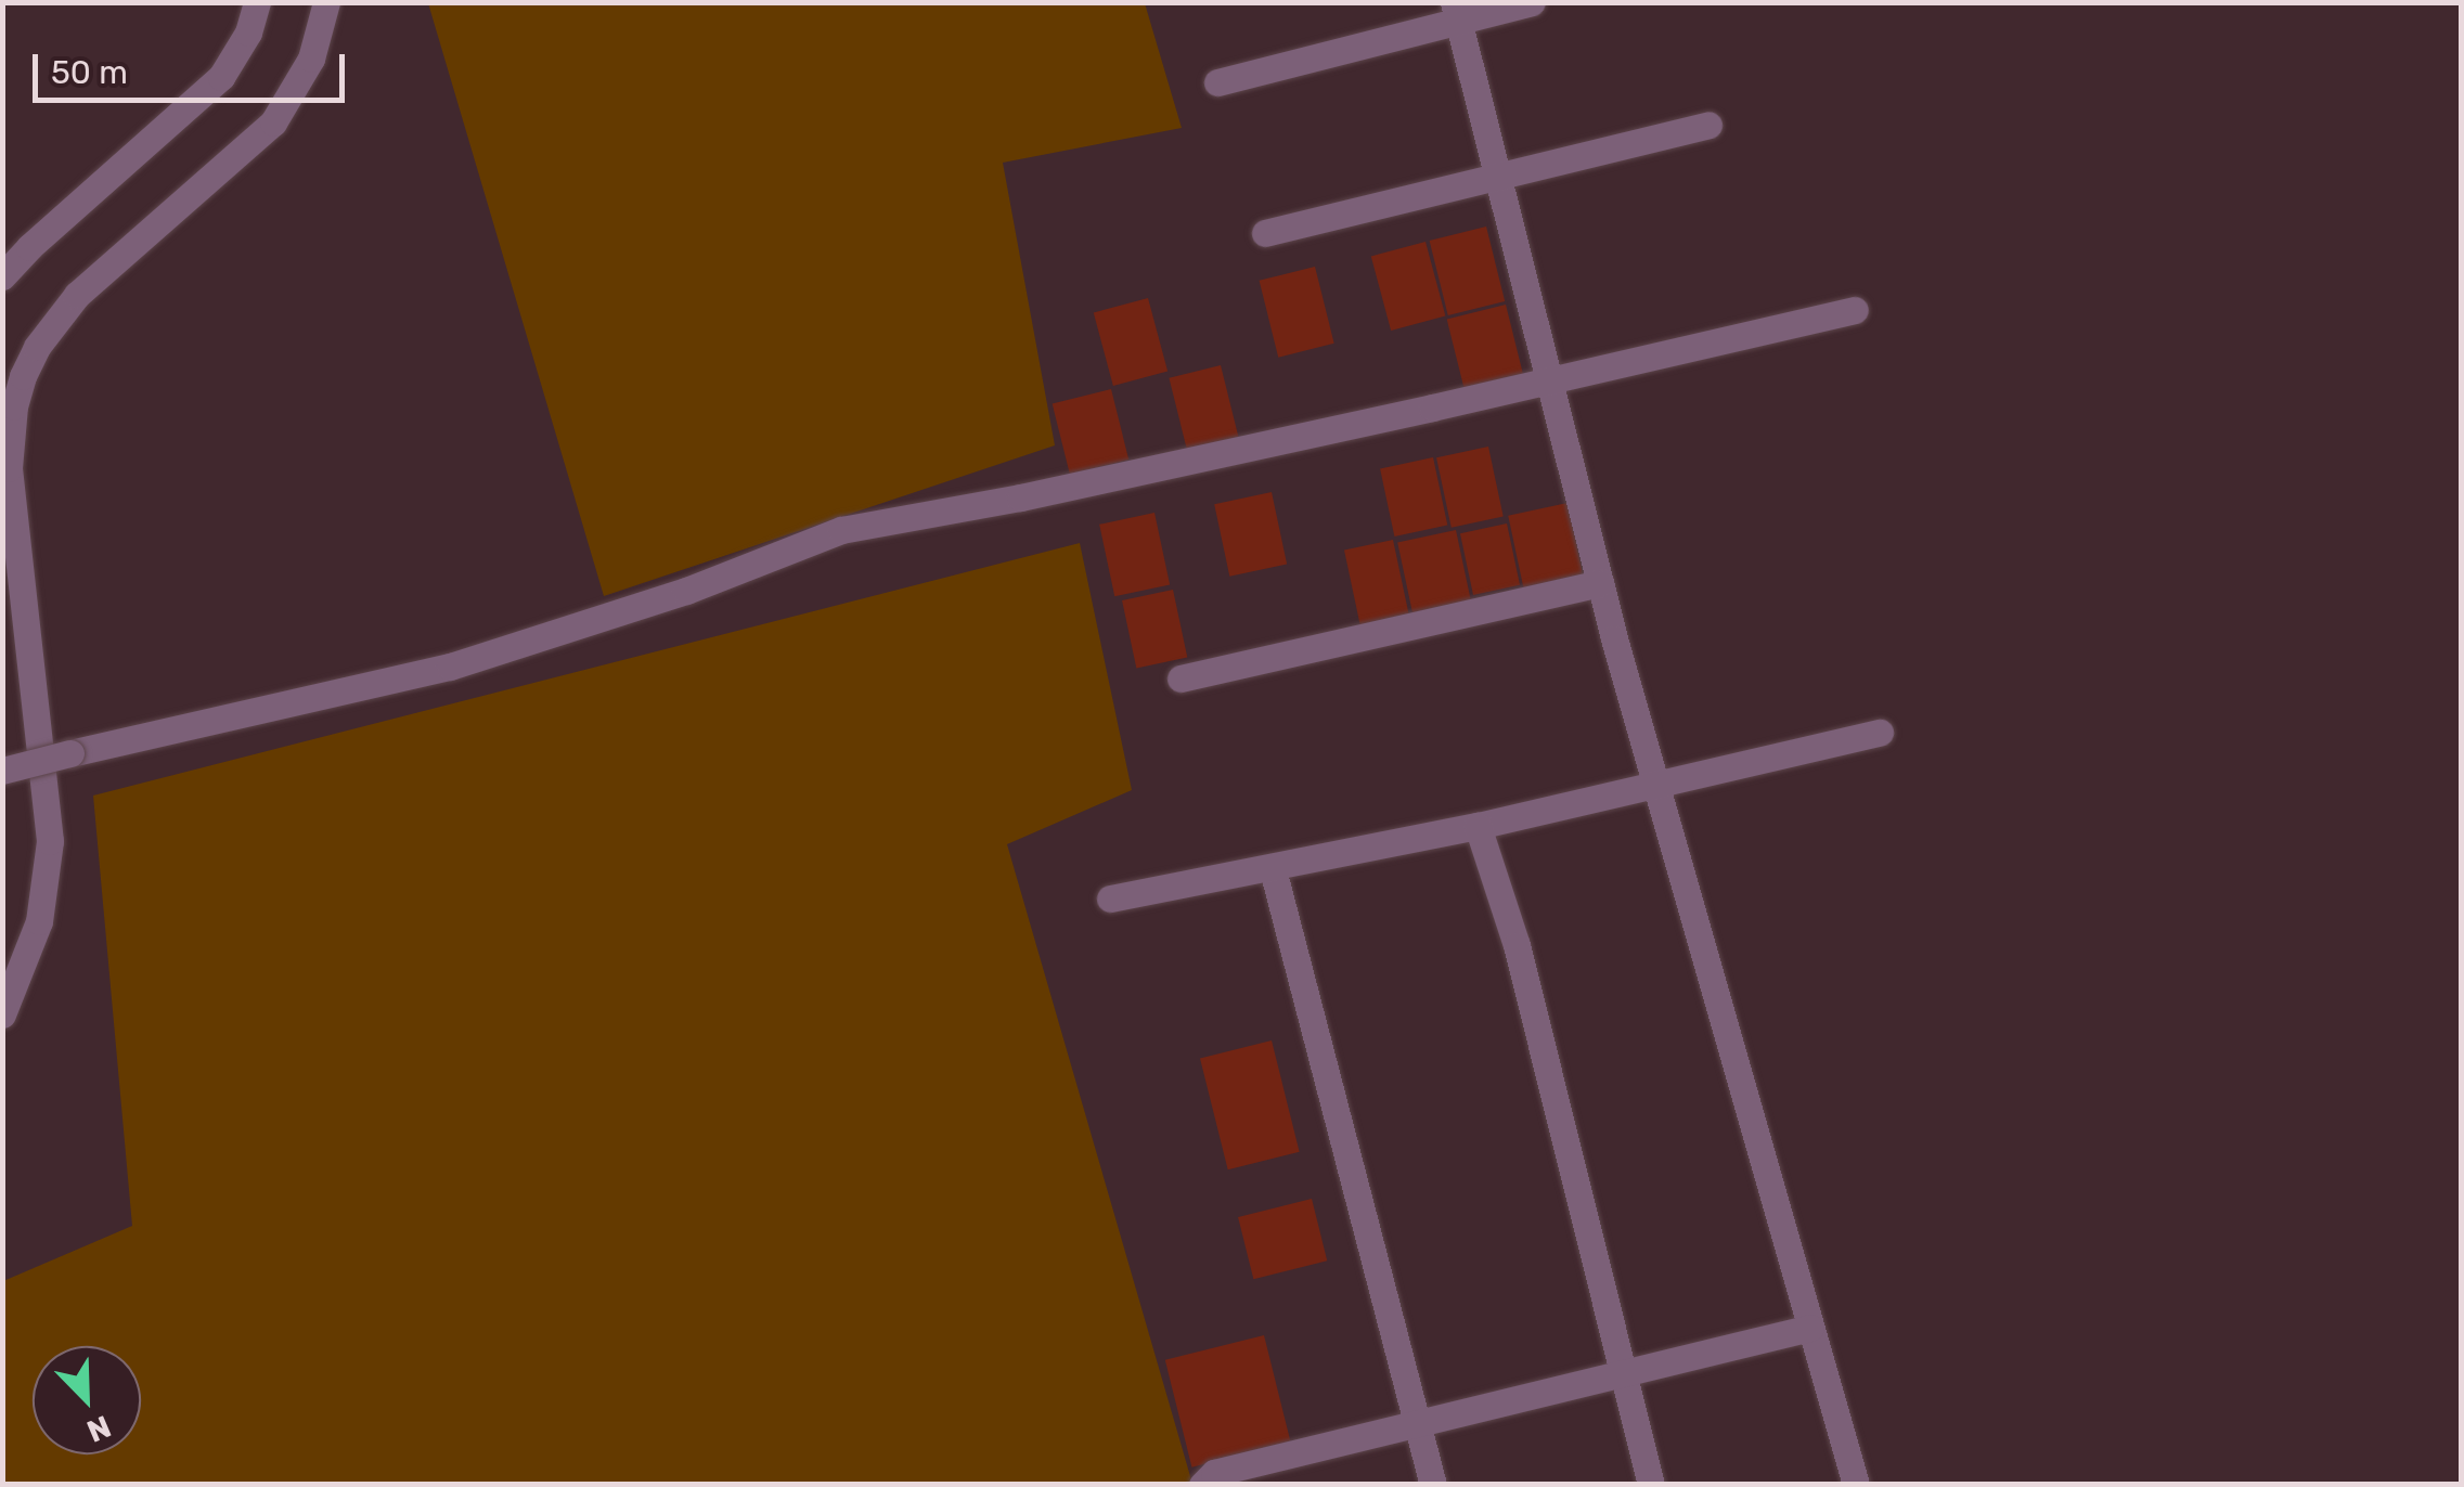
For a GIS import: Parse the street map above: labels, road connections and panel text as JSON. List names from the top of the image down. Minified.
{"scale_bar":"50 m","north":"bottom right"}
